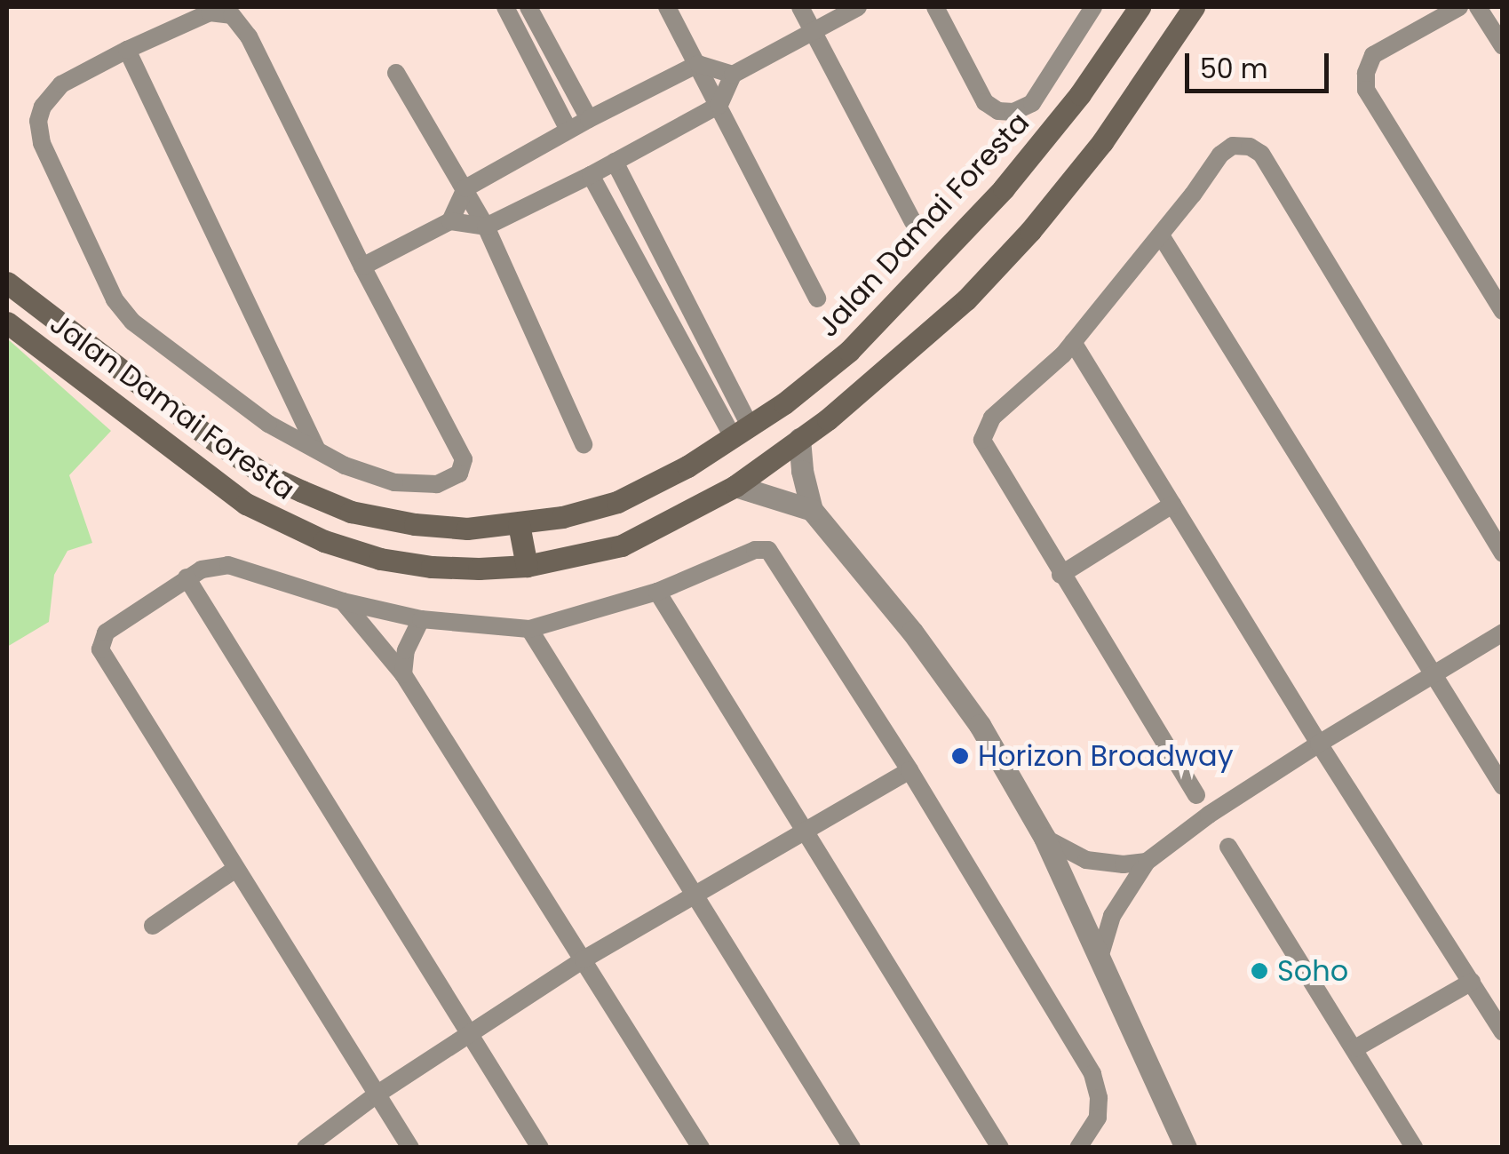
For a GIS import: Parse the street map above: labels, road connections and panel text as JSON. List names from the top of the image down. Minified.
{"streets":{"main road":["Jalan Damai Foresta"]},"places":["Horizon Broadway","Soho"],"scale_bar":"50 m"}
